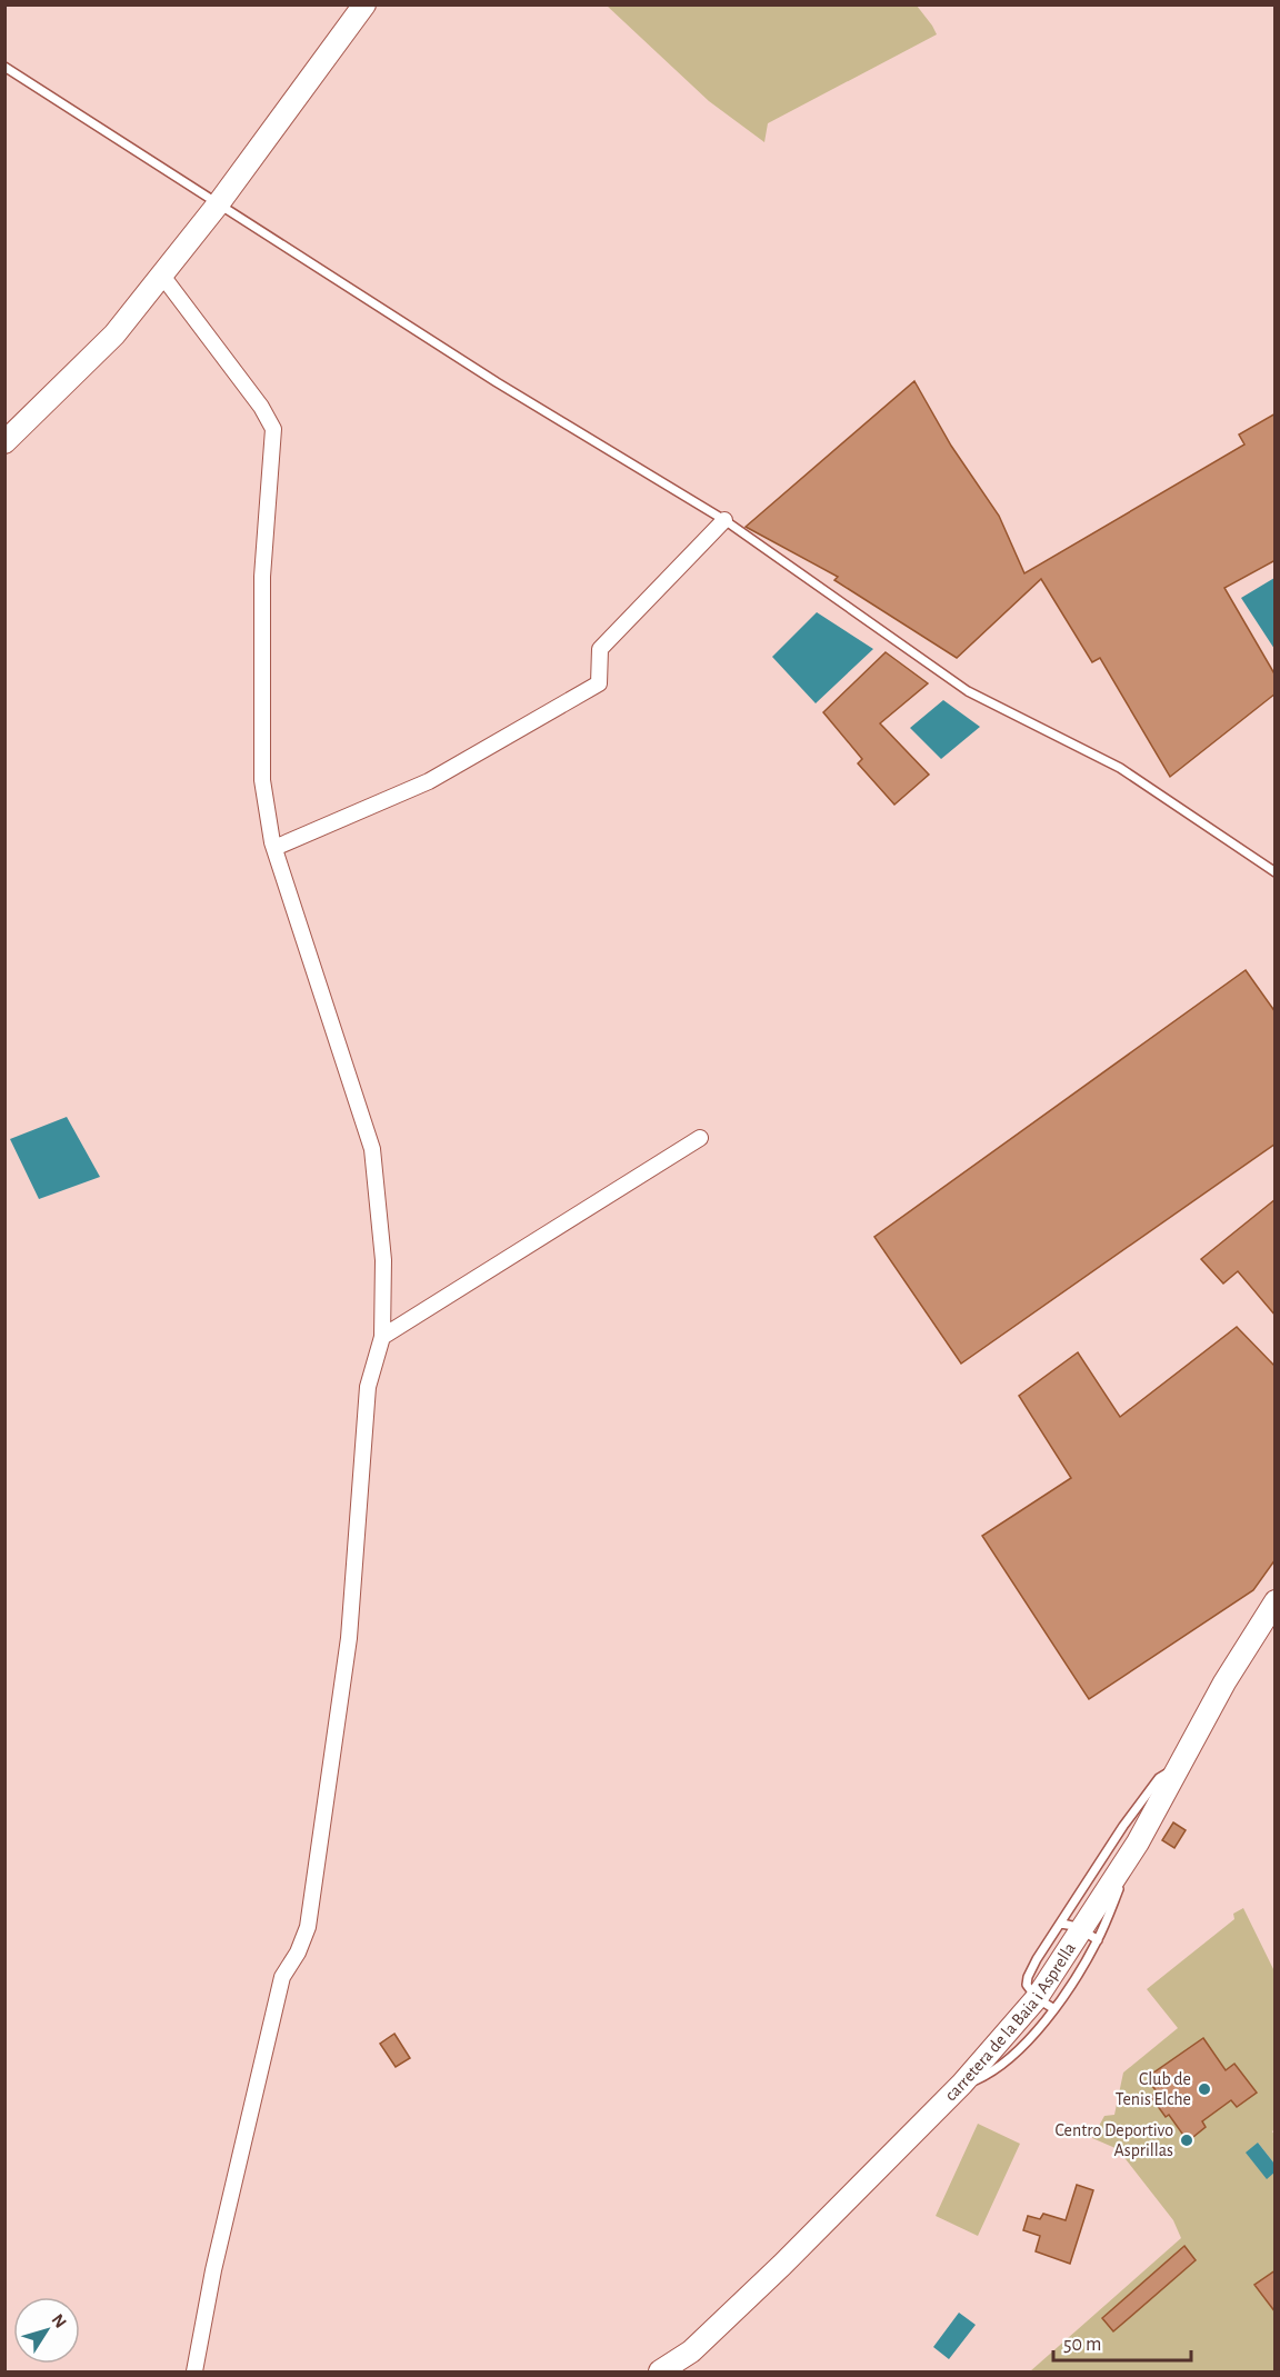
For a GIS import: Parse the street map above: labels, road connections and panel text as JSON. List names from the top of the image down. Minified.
{"streets":{"main road":["carretera de la Baia i Asprella"]},"places":["Club de Tenis Elche","Centro Deportivo Asprillas"],"scale_bar":"50 m","north":"top right"}
